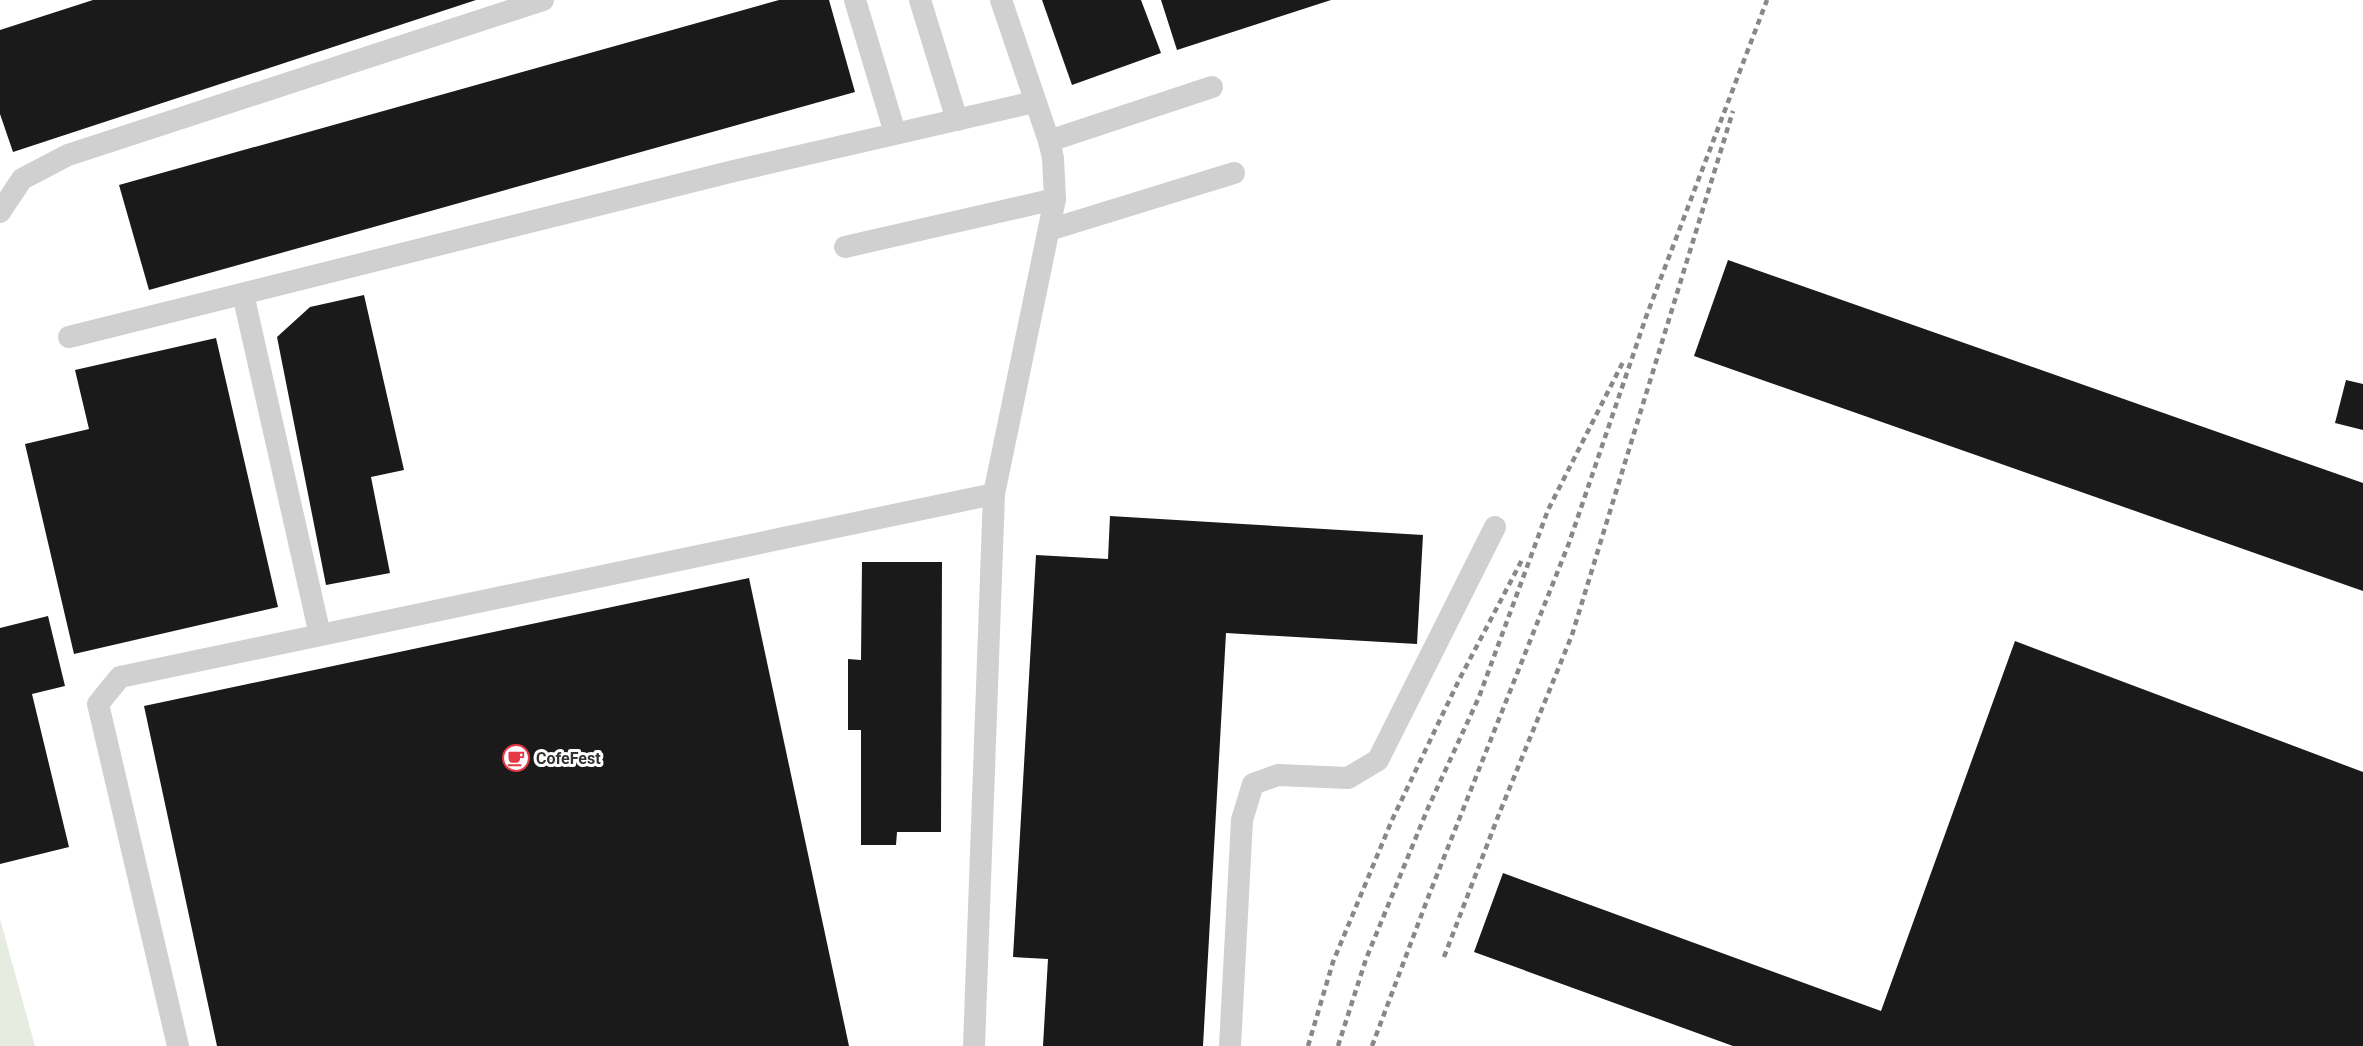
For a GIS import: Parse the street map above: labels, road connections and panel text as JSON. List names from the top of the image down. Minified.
{"places":{"cafe":["CofeFest"]}}
